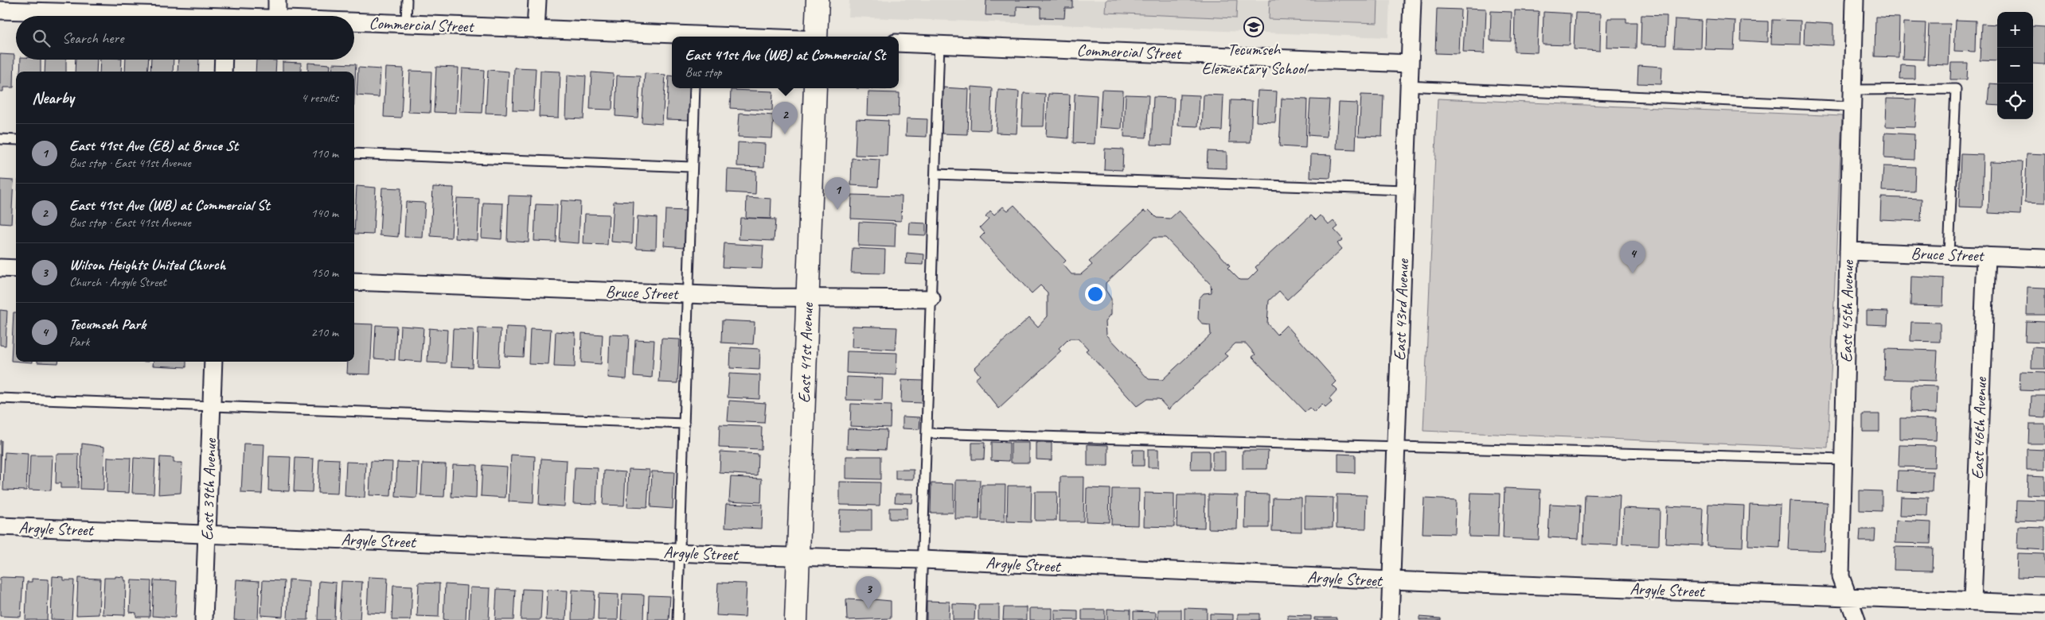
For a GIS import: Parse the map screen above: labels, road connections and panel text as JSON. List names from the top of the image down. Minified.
{"streets":{"main road":["East 41st Avenue"],"street":["Commercial Street","Bruce Street","East 43rd Avenue","East 45th Avenue","East 46th Avenue","East 39th Avenue","Argyle Street"]},"crossings":[["Commercial Street","East 43rd Avenue"],["Bruce Street","East 45th Avenue"],["Bruce Street","East 41st Avenue"],["Bruce Street","East 46th Avenue"],["East 43rd Avenue","Argyle Street"],["East 45th Avenue","Argyle Street"],["East 41st Avenue","Argyle Street"],["East 46th Avenue","Argyle Street"],["East 39th Avenue","Argyle Street"]],"places":{"school or university":["Tecumseh Elementary School"]},"page":{"map_buttons":["+","−"],"search":"Search here","popup":["East 41st Ave (WB) at Commercial St","Bus stop"],"heading":["Nearby","4 results"],"pins":["2","1","4","3"],"list":[{"mark":"1","name":"East 41st Ave (EB) at Bruce St","note":"Bus stop · East 41st Avenue","value":"110 m"},{"mark":"2","name":"East 41st Ave (WB) at Commercial St","note":"Bus stop · East 41st Avenue","value":"140 m"},{"mark":"3","name":"Wilson Heights United Church","note":"Church · Argyle Street","value":"150 m"},{"mark":"4","name":"Tecumseh Park","note":"Park","value":"210 m"}]}}
